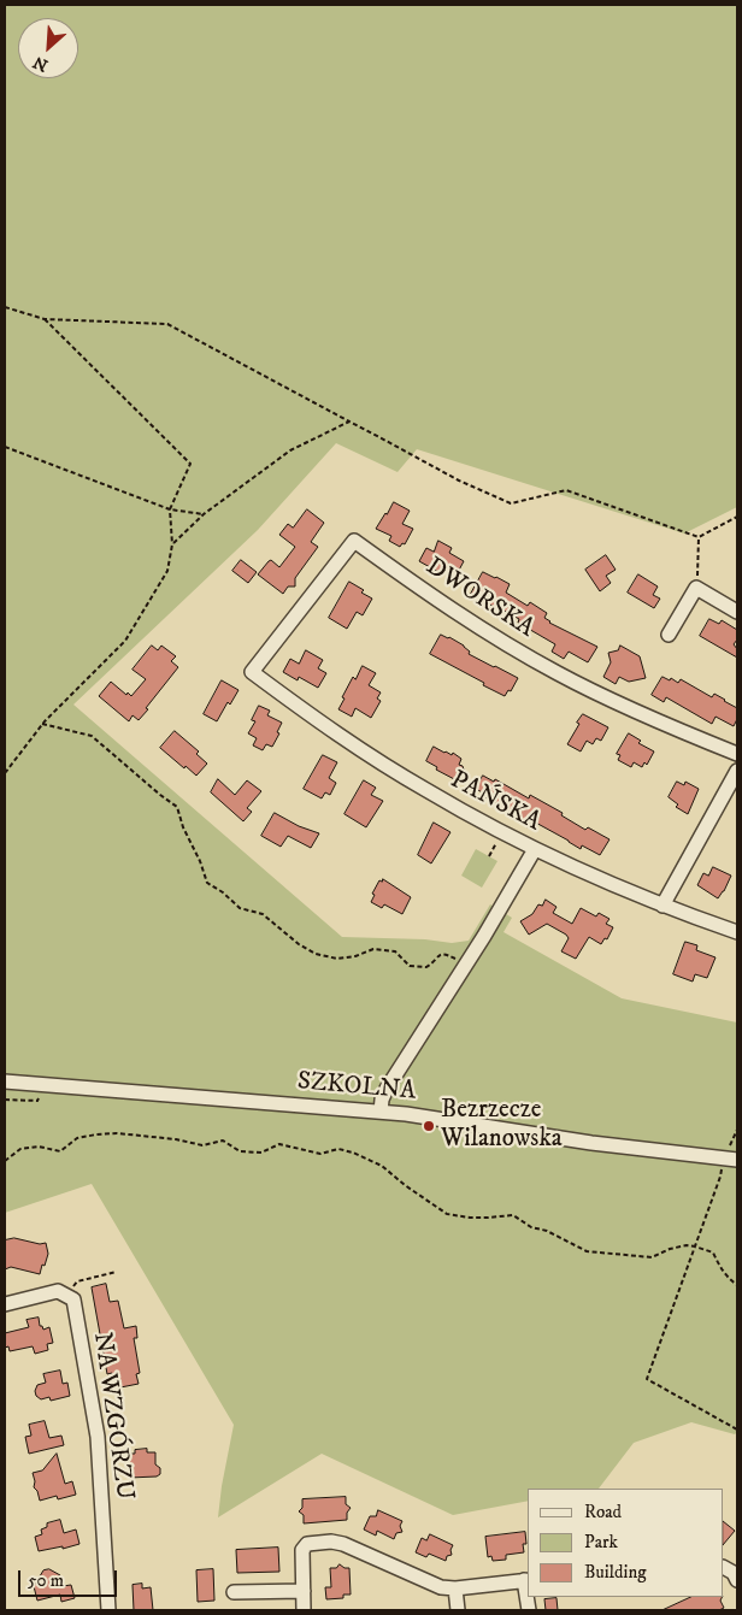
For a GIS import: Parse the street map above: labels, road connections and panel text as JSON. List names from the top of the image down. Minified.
{"streets":{"street":["DWORSKA","PAŃSKA","SZKOLNA","NA WZGÓRZU"]},"crossings":[["DWORSKA","PAŃSKA"]],"places":["Bezrzecze Wilanowska"],"legend":["Road","Park","Building"],"scale_bar":"50 m","north":"bottom left"}
